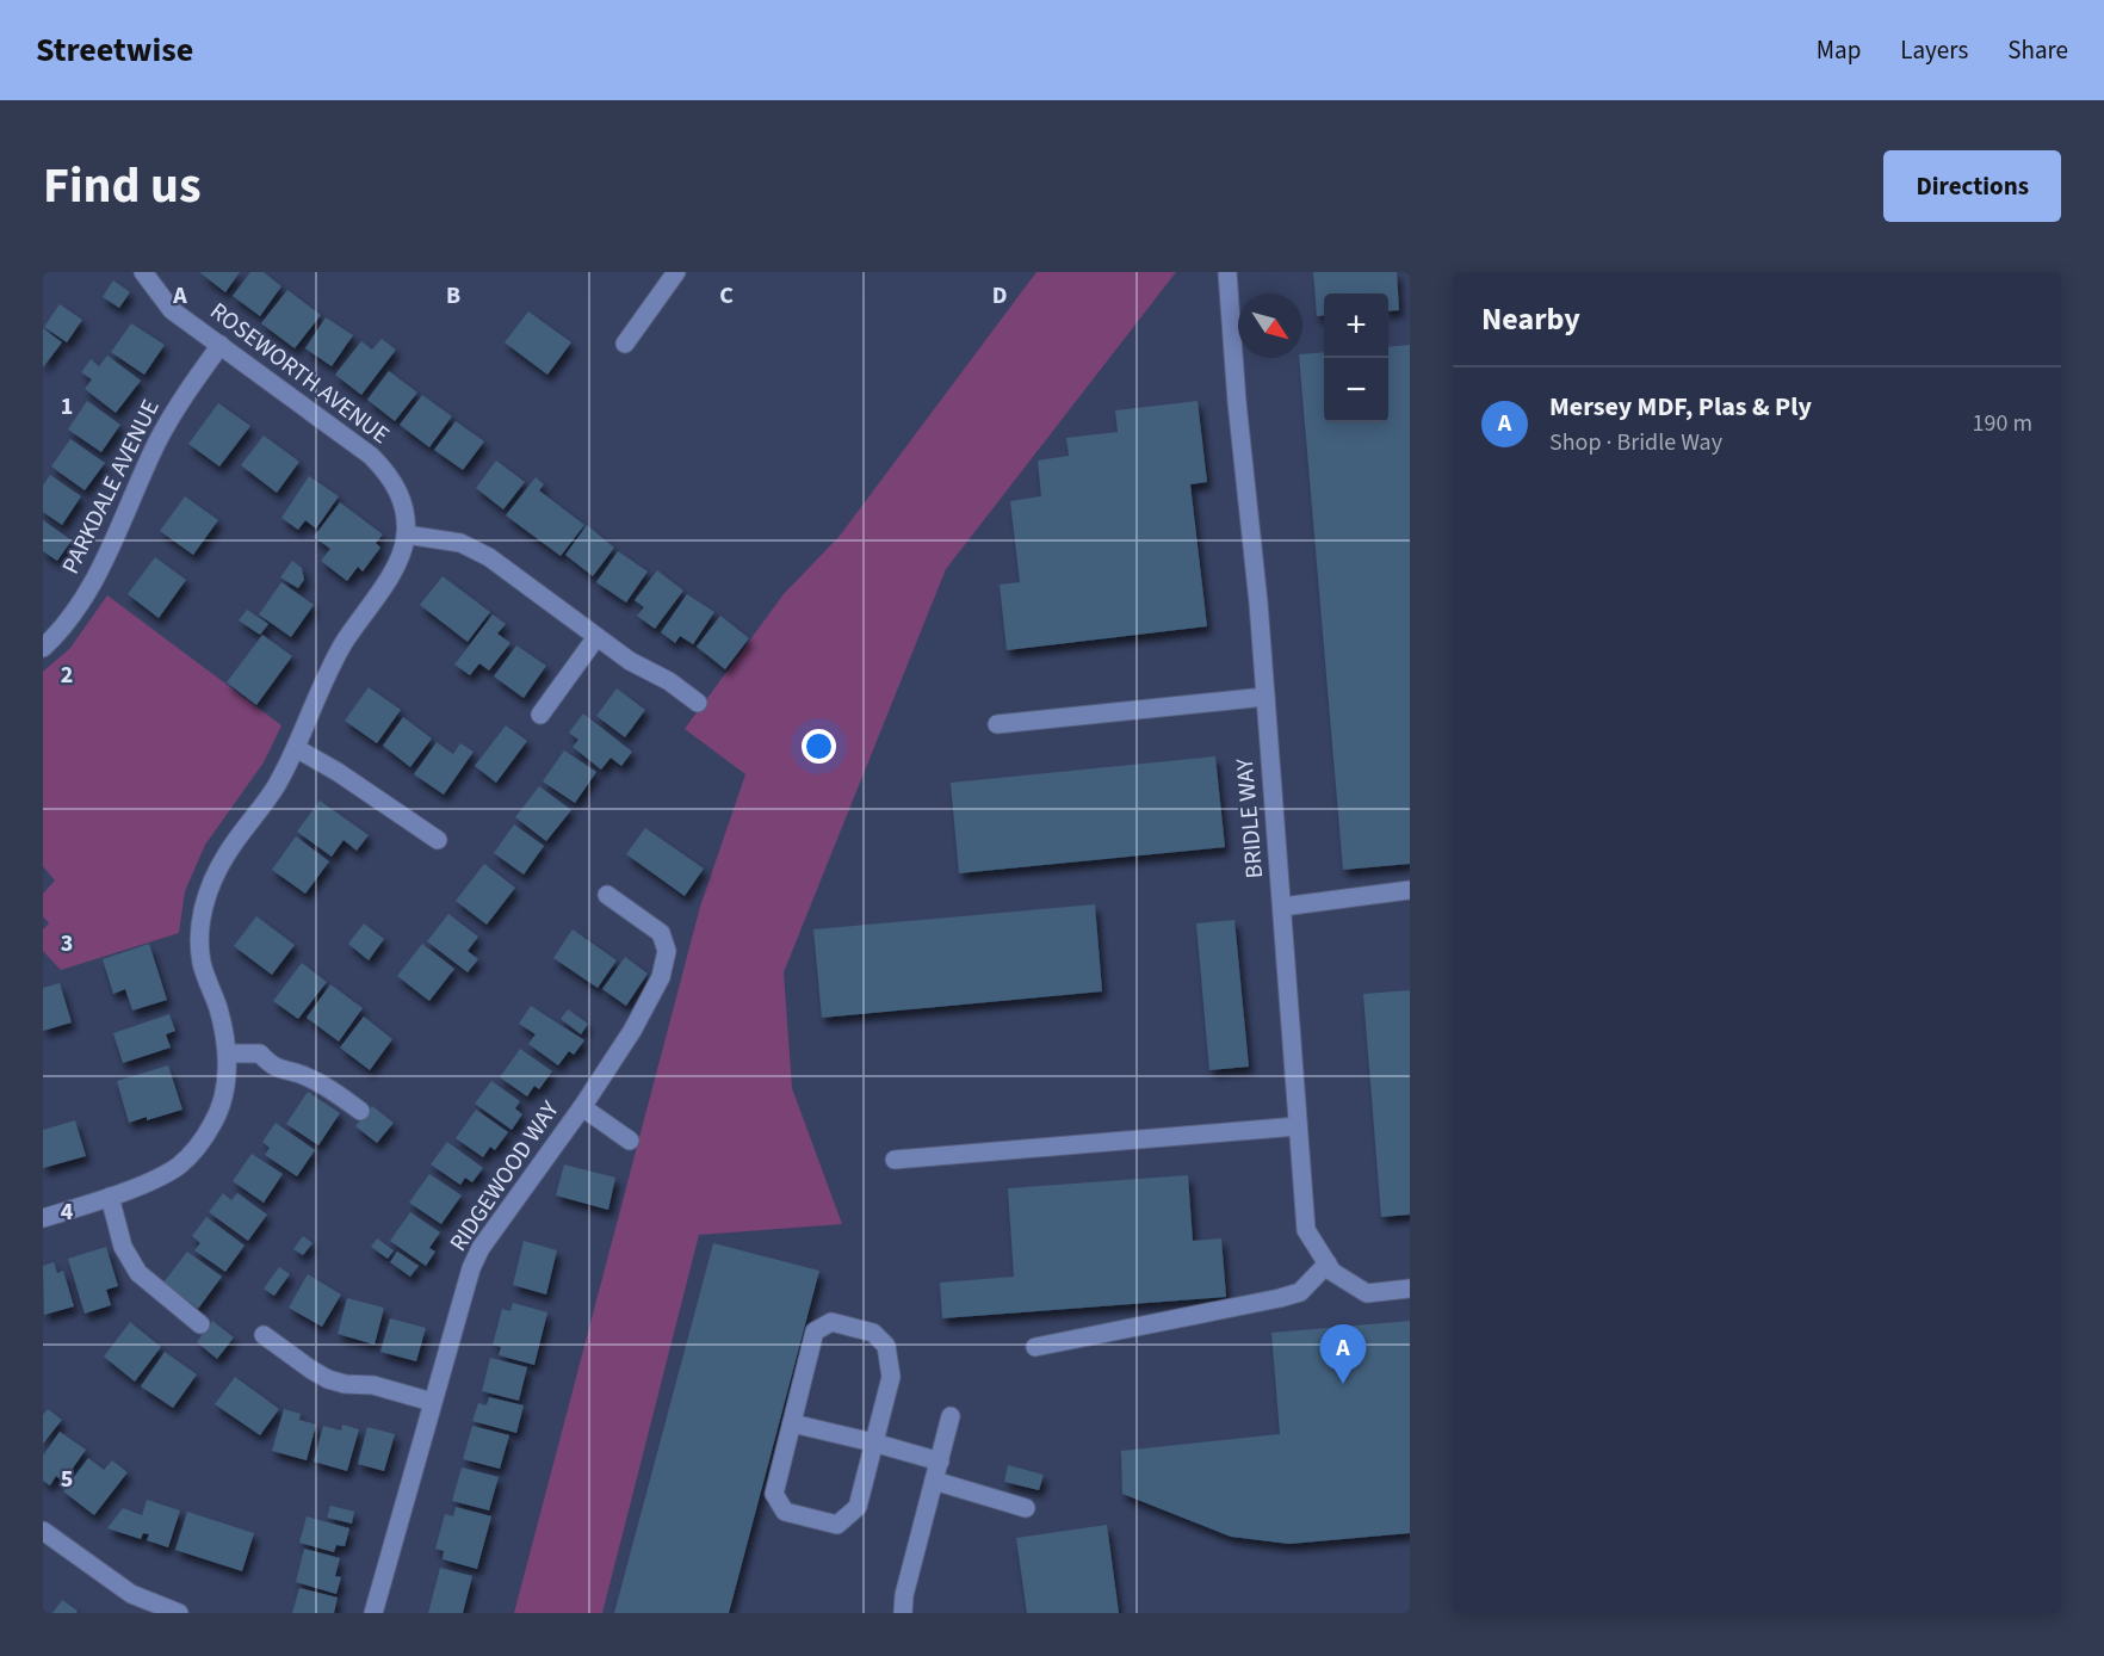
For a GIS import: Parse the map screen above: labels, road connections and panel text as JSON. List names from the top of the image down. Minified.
{"streets":{"street":["ROSEWORTH AVENUE","PARKDALE AVENUE","BRIDLE WAY","RIDGEWOOD WAY"]},"crossings":[["ROSEWORTH AVENUE","PARKDALE AVENUE"]],"north":"bottom right","page":{"header":"Streetwise","nav":["Map","Layers","Share"],"title":"Find us","buttons":"Directions","heading":"Nearby","map_buttons":["+","−"],"list":[{"mark":"A","name":"Mersey MDF, Plas & Ply","note":"Shop · Bridle Way","value":"190 m"}],"pins":"A"},"grid":{"columns":["A","B","C","D"],"rows":["1","2","3","4","5"]}}
